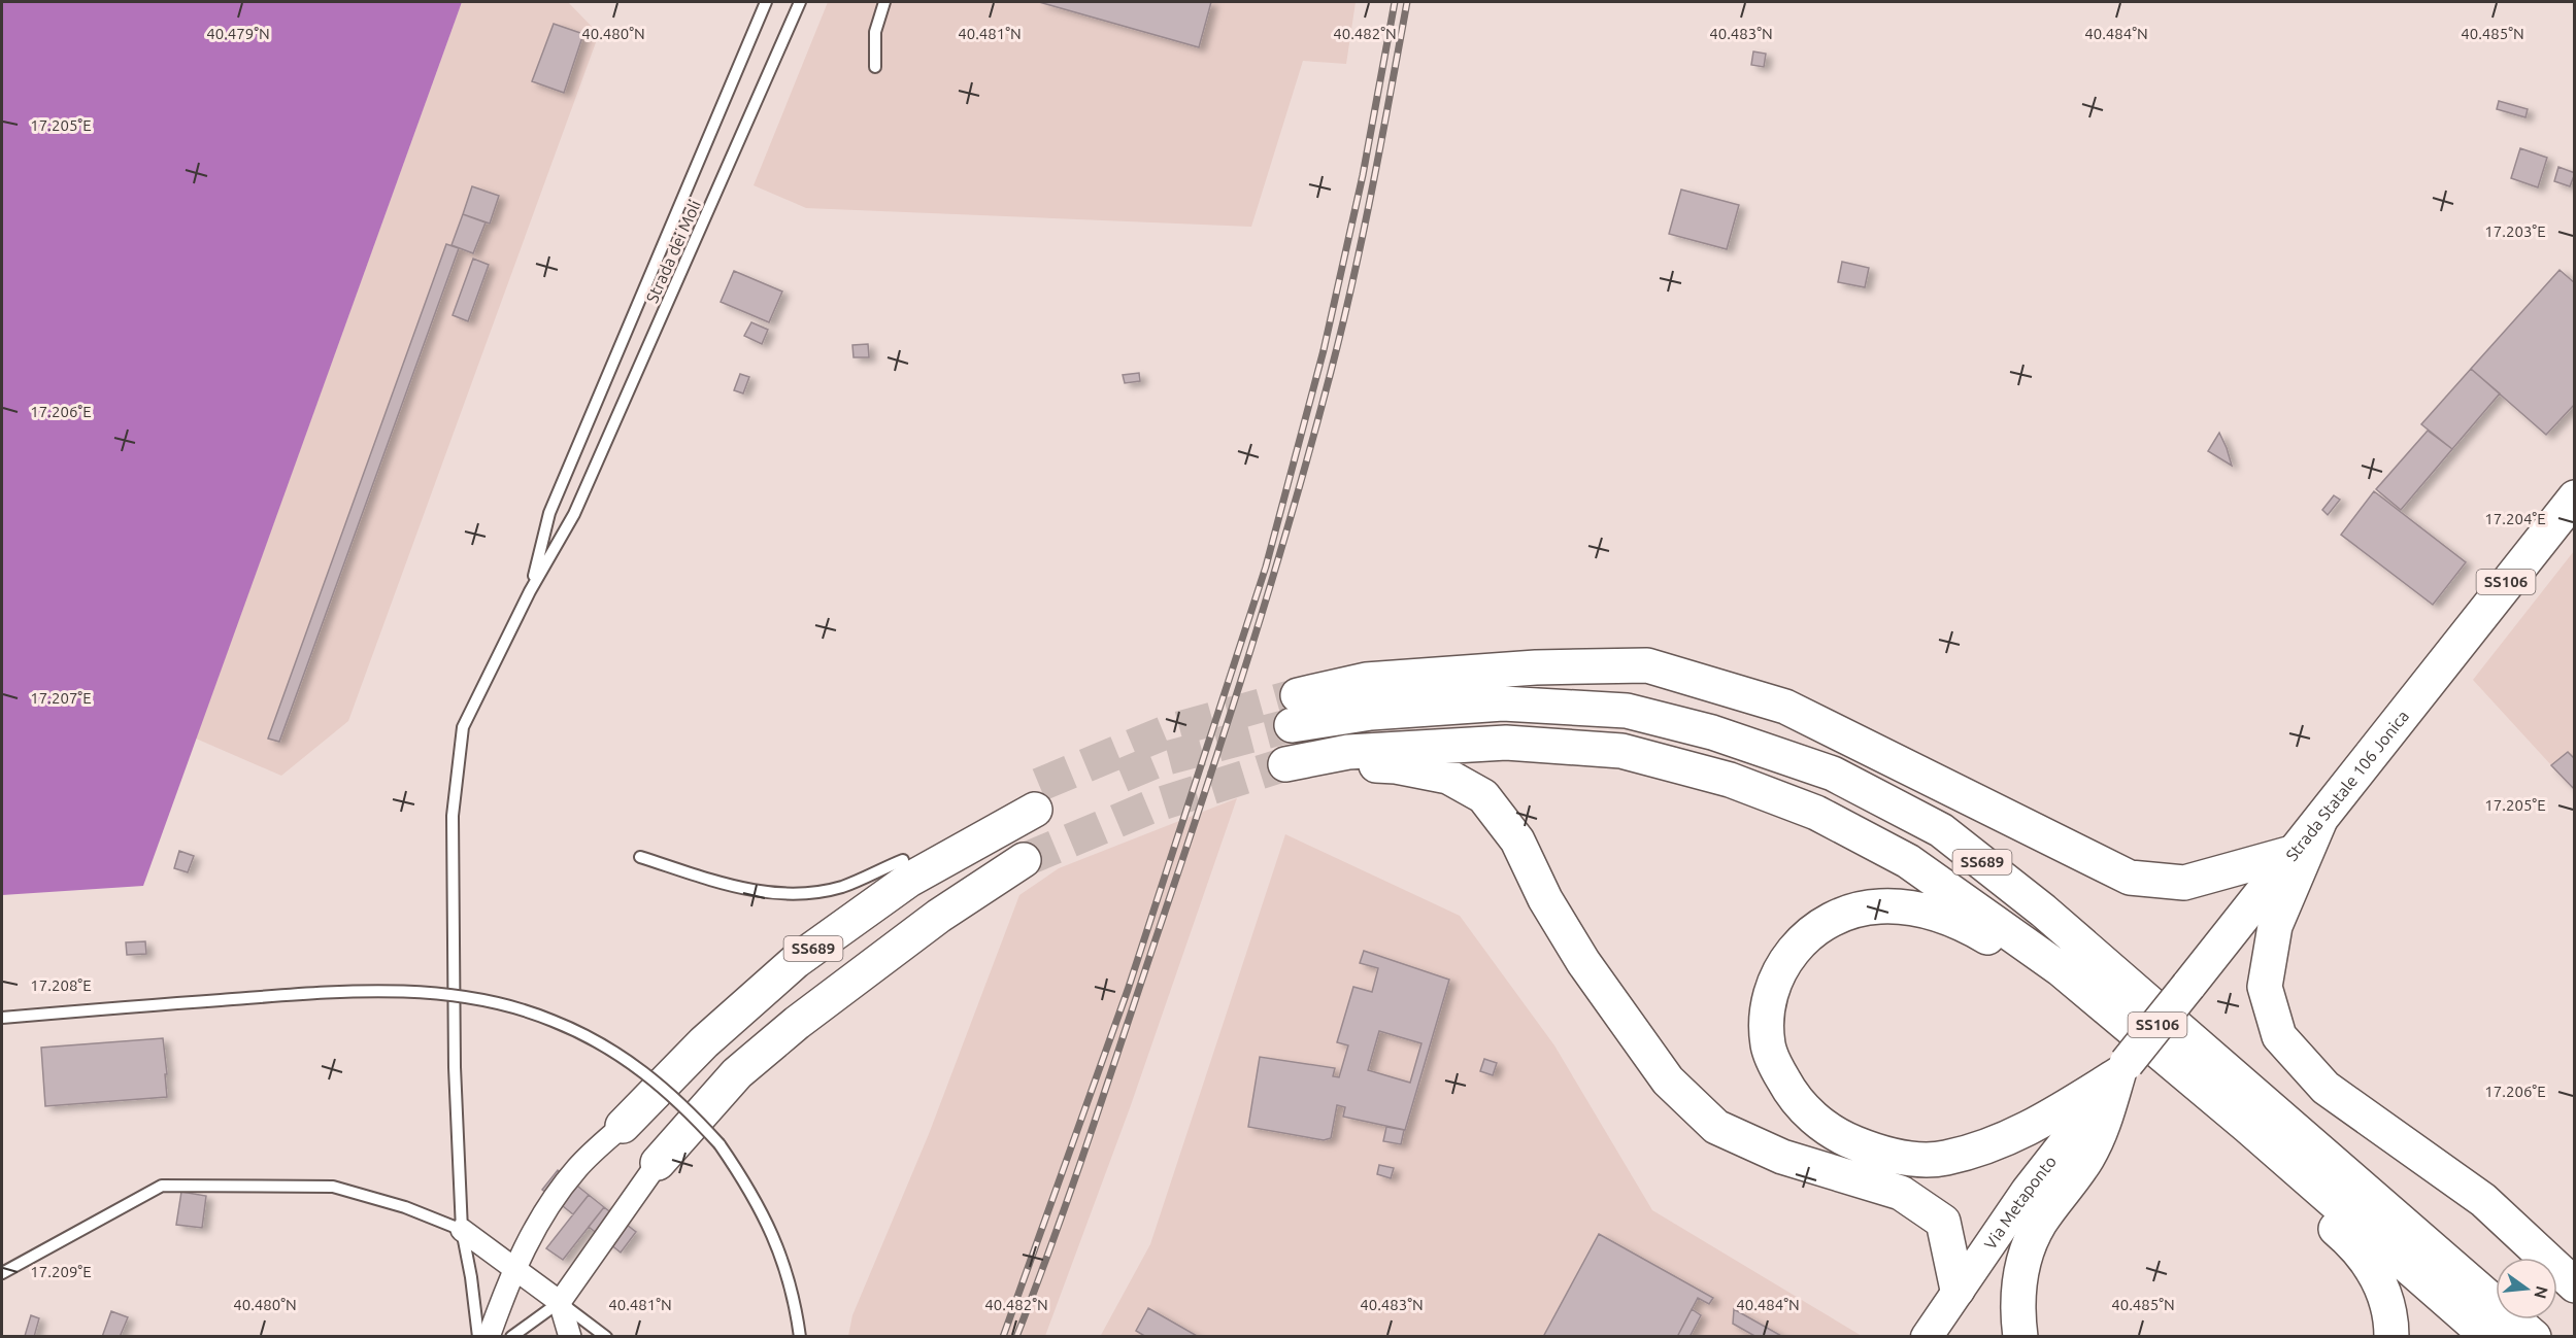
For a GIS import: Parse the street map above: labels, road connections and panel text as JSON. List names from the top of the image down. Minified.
{"streets":{"main road":["SS106","Strada Statale 106 Jonica","SS689","Via Metaponto"],"lane":["Strada dei Moli"]},"crossings":[["Strada Statale 106 Jonica","SS689"],["Strada Statale 106 Jonica","Via Metaponto"],["SS689","Via Metaponto"]],"north":"right","coordinates":["40.479°N","40.480°N","40.481°N","40.482°N","40.483°N","40.484°N","40.485°N","17.205°E","17.203°E","17.206°E","17.204°E","17.207°E","17.208°E","17.209°E"]}
